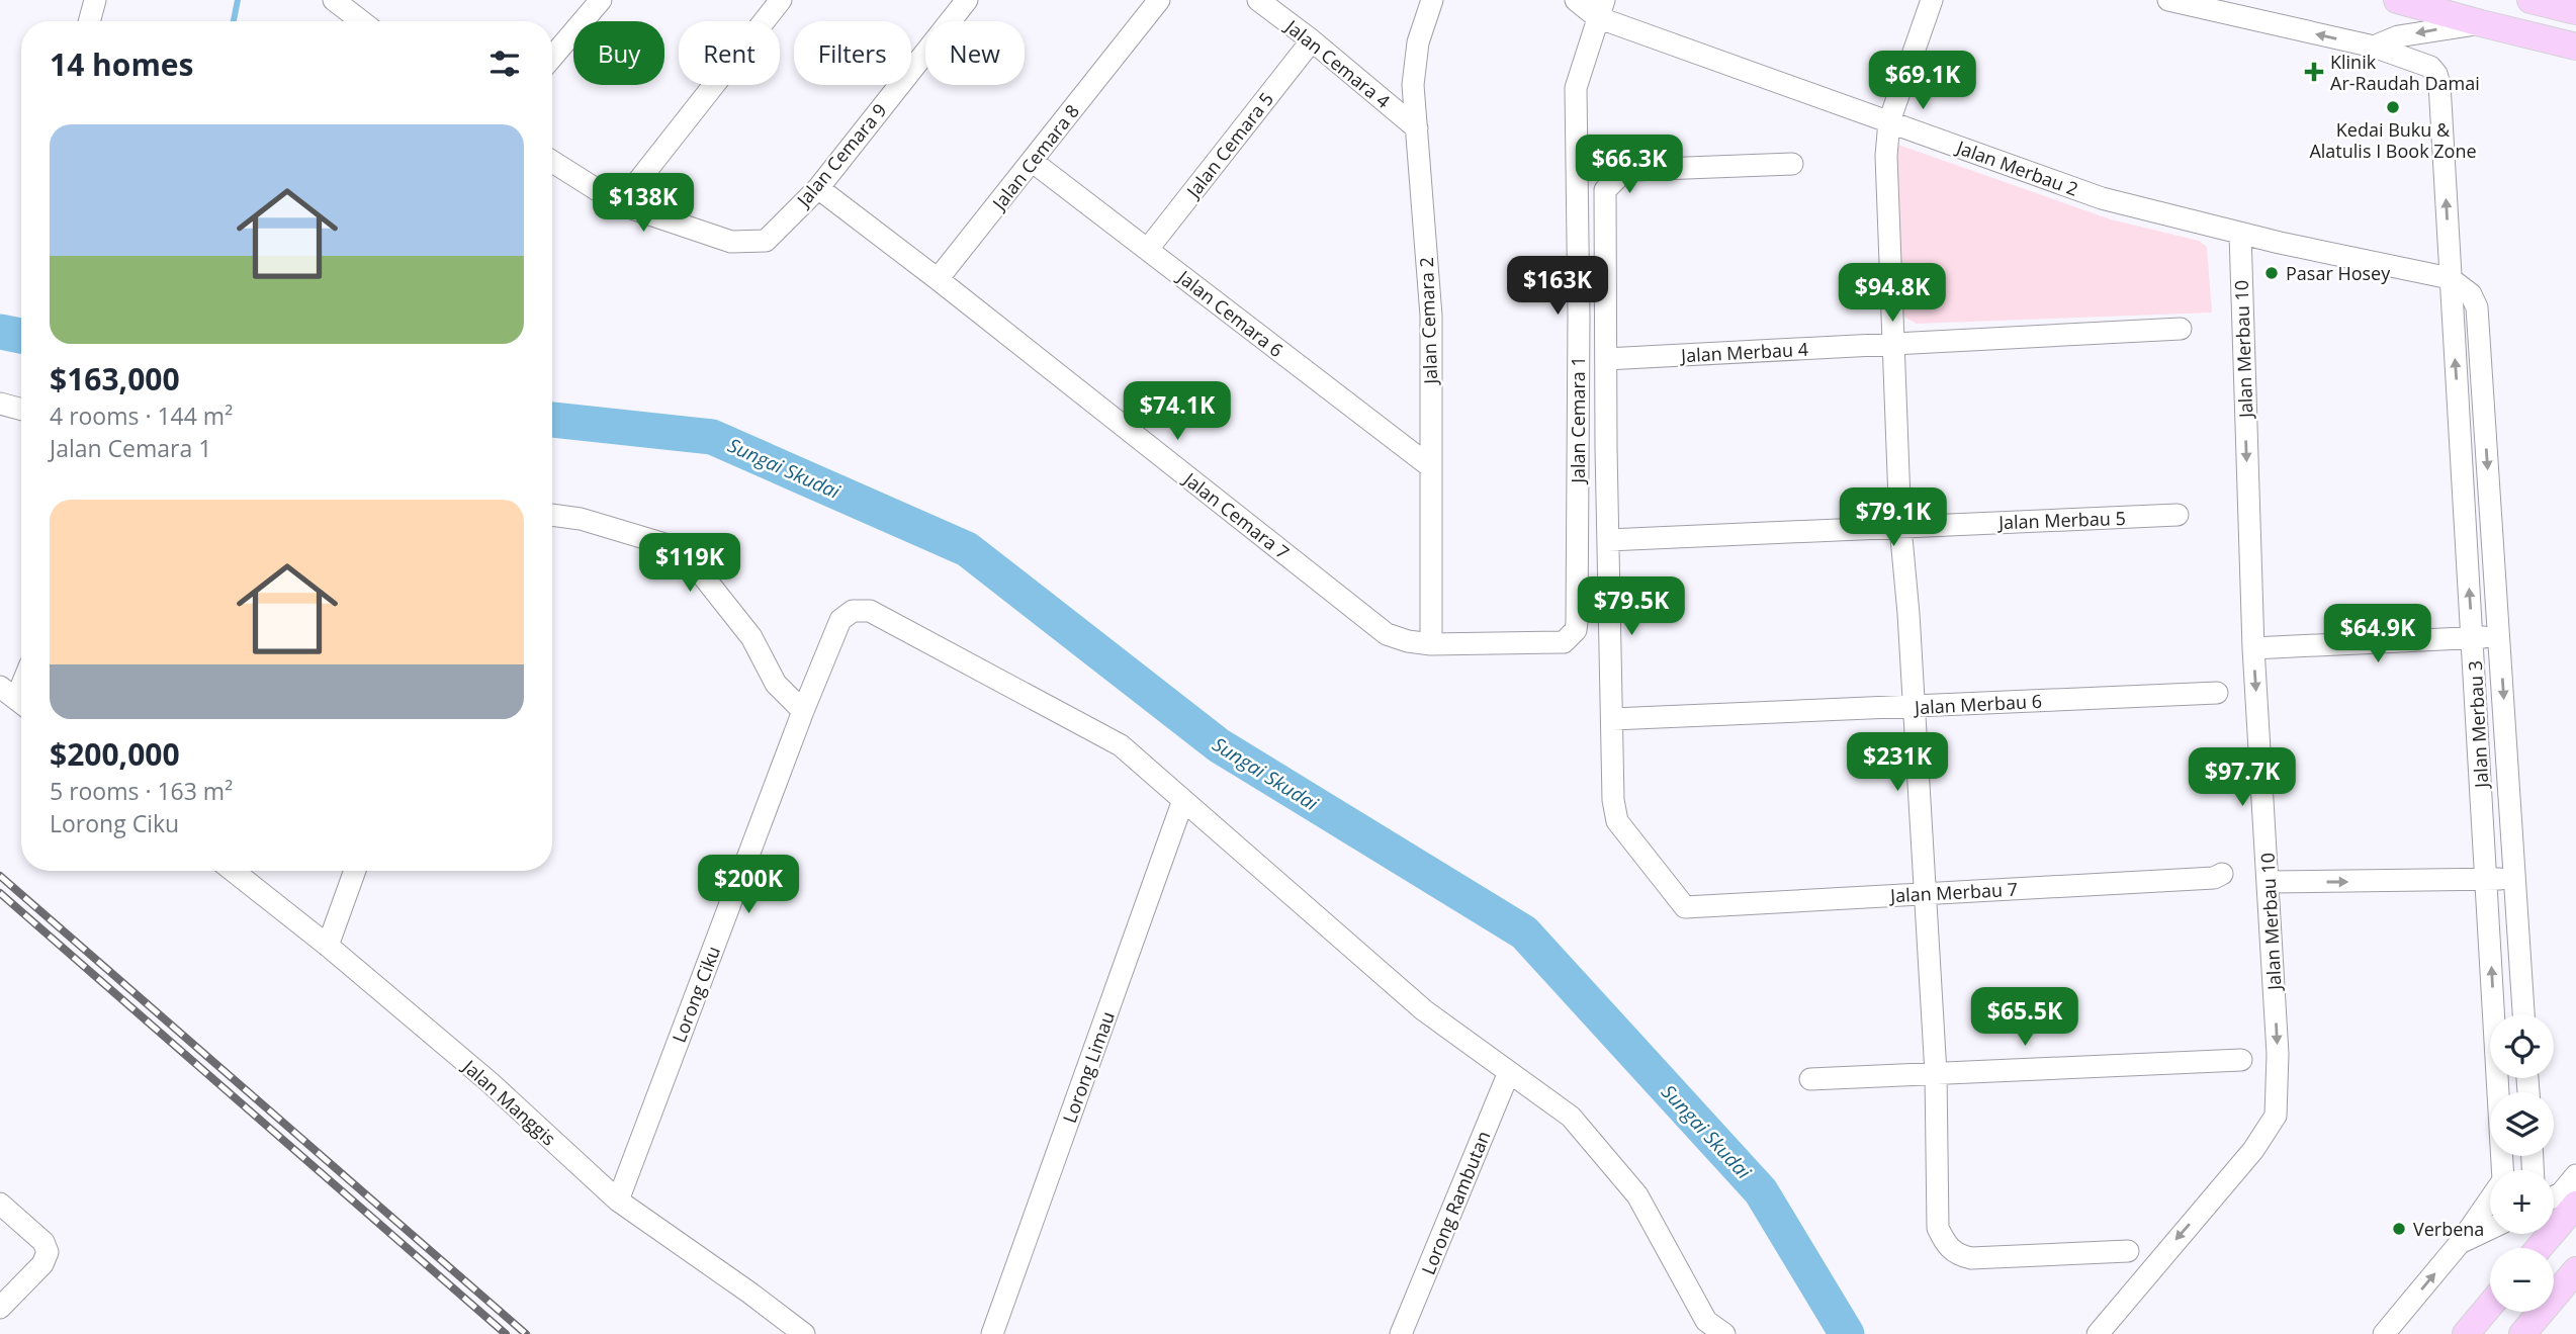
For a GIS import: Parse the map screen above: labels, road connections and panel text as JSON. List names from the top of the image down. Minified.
{"streets":{"street":["Jalan Cemara 4","Jalan Cemara 5","Jalan Cemara 9","Jalan Cemara 8","Jalan Merbau 2","Jalan Cemara 6","Jalan Cemara 2","Jalan Merbau 10","Jalan Merbau 4","Jalan Cemara 1","Jalan Cemara 7","Jalan Merbau 5","Jalan Merbau 6","Jalan Merbau 3","Jalan Merbau 7","Lorong Ciku","Lorong Limau","Jalan Manggis","Lorong Rambutan"]},"crossings":[["Jalan Cemara 4","Jalan Cemara 5"],["Jalan Cemara 4","Jalan Cemara 2"],["Jalan Cemara 5","Jalan Cemara 6"],["Jalan Cemara 9","Jalan Cemara 7"],["Jalan Cemara 8","Jalan Cemara 6"],["Jalan Cemara 8","Jalan Cemara 7"],["Jalan Merbau 2","Jalan Merbau 10"],["Jalan Merbau 2","Jalan Cemara 1"],["Jalan Merbau 2","Jalan Merbau 3"],["Jalan Cemara 6","Jalan Cemara 2"],["Jalan Cemara 2","Jalan Cemara 7"],["Jalan Cemara 1","Jalan Cemara 7"],["Jalan Merbau 6","Jalan Merbau 7"],["Lorong Ciku","Lorong Limau"],["Lorong Ciku","Jalan Manggis"]],"one_way":["Jalan Merbau 10"],"water":["Sungai Skudai"],"places":{"health":["Klinik Ar-Raudah Damai"],"other":["Kedai Buku & Alatulis I Book Zone","Pasar Hosey","Verbena"]},"page":{"chip":["Buy","Rent","Filters","New"],"heading":"14 homes","price":["$69.1K","$66.3K","$138K","$163K","$94.8K","$74.1K","$79.1K","$119K","$79.5K","$64.9K","$231K","$97.7K","$200K","$65.5K"],"list":[{"name":"$163,000","note":"4 rooms · 144 m² · Jalan Cemara 1"},{"name":"$200,000","note":"5 rooms · 163 m² · Lorong Ciku"}],"map_buttons":["+","−"]}}
